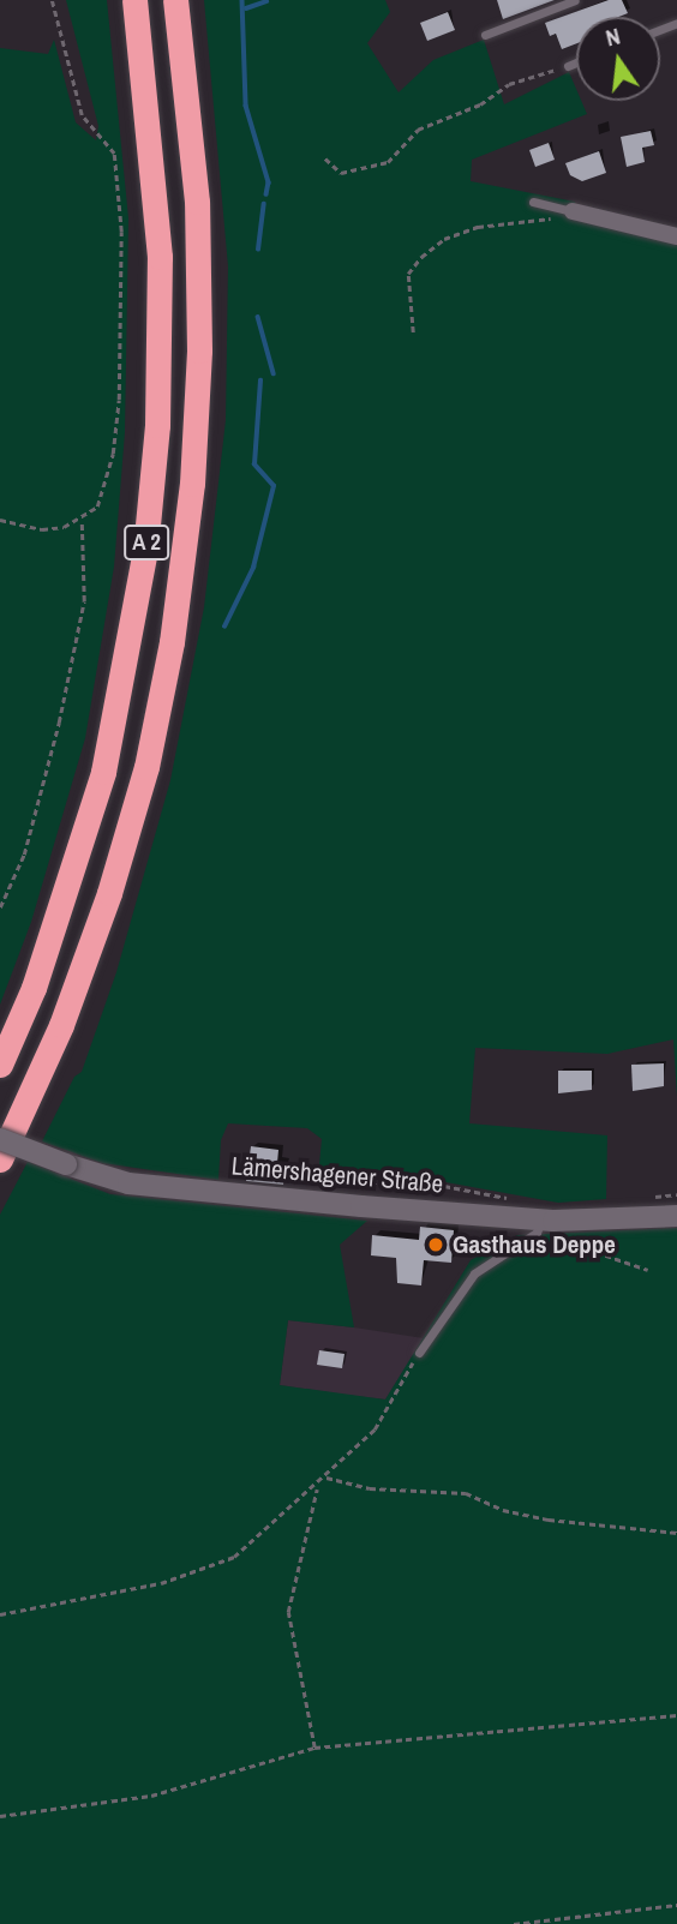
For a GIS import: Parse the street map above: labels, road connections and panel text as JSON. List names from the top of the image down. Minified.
{"streets":{"highway":["A 2"],"main road":["Lämershagener Straße"]},"places":["Gasthaus Deppe"],"north":"top"}
